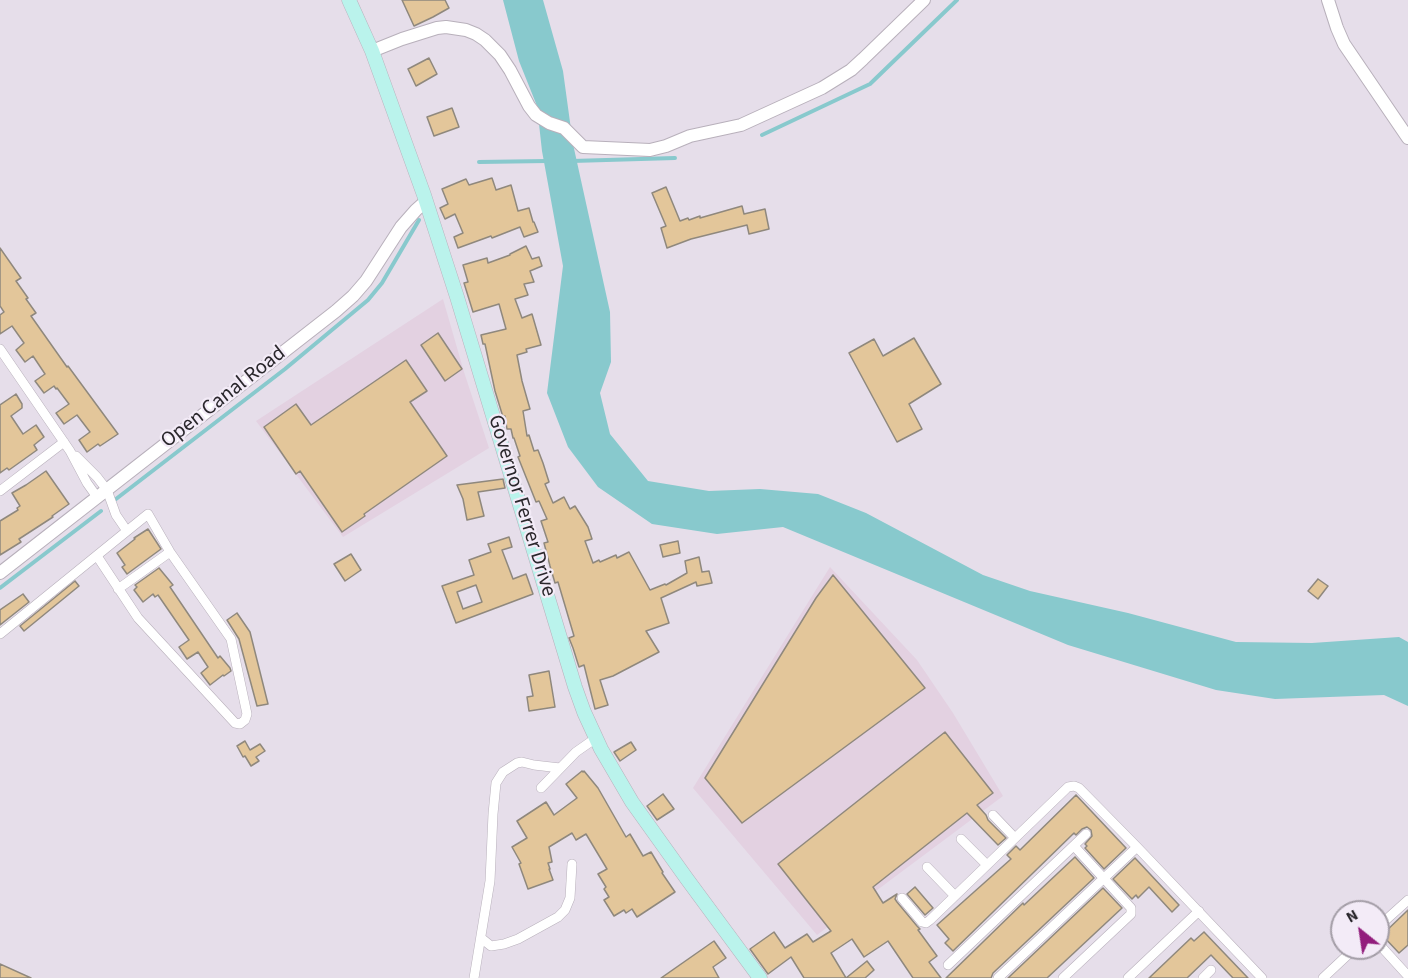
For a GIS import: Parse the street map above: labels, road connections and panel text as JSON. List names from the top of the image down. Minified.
{"streets":{"main road":["Governor Ferrer Drive"],"street":["Open Canal Road"]},"crossings":[["Open Canal Road","Governor Ferrer Drive"]],"north":"top left"}
